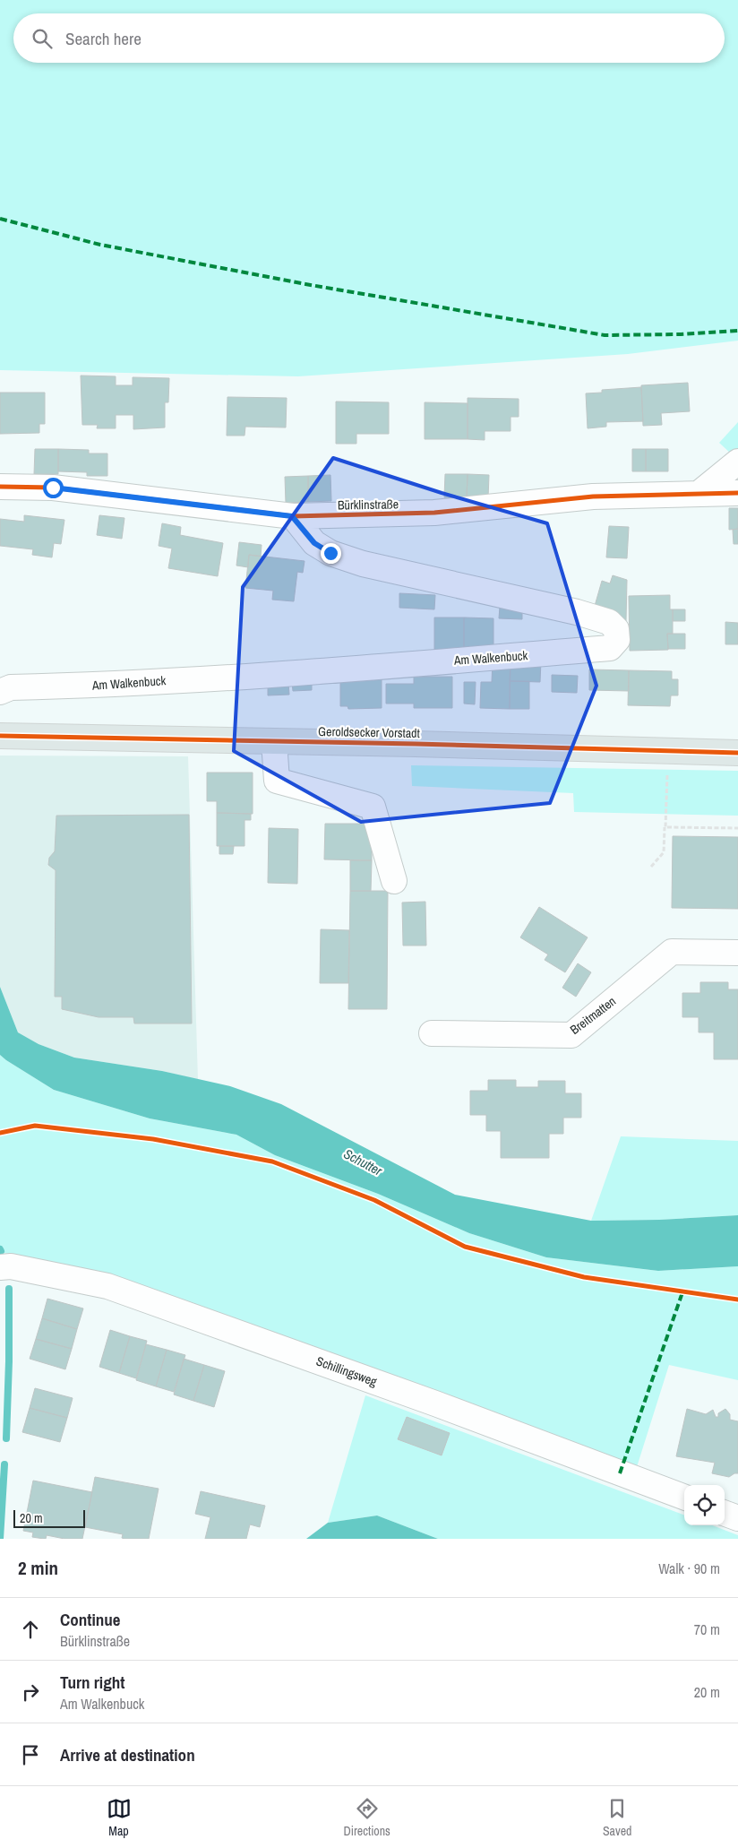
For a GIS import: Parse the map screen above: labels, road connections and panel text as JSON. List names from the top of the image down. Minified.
{"streets":{"main road":["Geroldsecker Vorstadt"],"street":["Bürklinstraße","Am Walkenbuck","Breitmatten","Schillingsweg"]},"crossings":[["Bürklinstraße","Am Walkenbuck"]],"water":["Schutter"],"scale_bar":"20 m","page":{"search":"Search here","scale":"20 m","heading":["2 min","Walk · 90 m"],"list":[["Continue","Bürklinstraße","70 m"],["Turn right","Am Walkenbuck","20 m"],"Arrive at destination"],"nav":["Map","Directions","Saved"]}}
